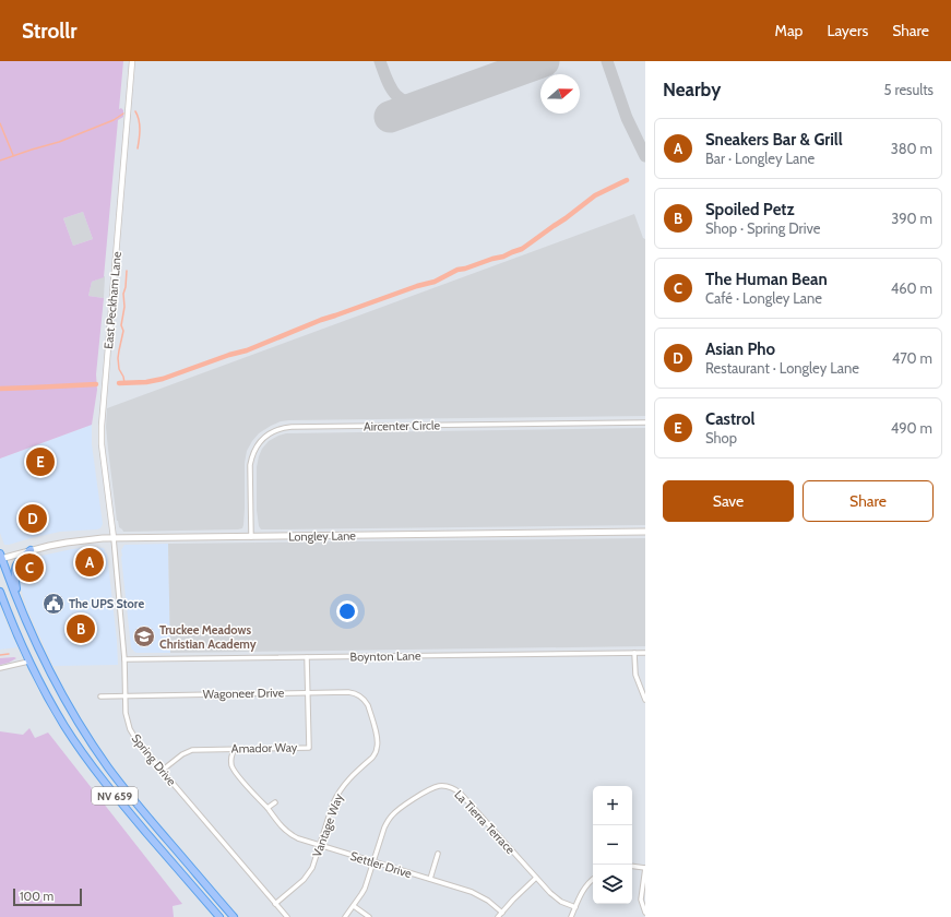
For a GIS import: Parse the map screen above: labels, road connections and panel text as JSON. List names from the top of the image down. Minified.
{"streets":{"main road":["Longley Lane","NV 659"],"street":["East Peckham Lane","Aircenter Circle","Boynton Lane","Wagoneer Drive","Amador Way","Spring Drive","La Tierra Terrace","Vantage Way","Settler Drive"]},"crossings":[["East Peckham Lane","Longley Lane"],["East Peckham Lane","Spring Drive"],["Aircenter Circle","Longley Lane"],["Longley Lane","Spring Drive"],["Longley Lane","NV 659"],["Boynton Lane","Amador Way"],["Boynton Lane","Spring Drive"],["Wagoneer Drive","Amador Way"],["Wagoneer Drive","Spring Drive"],["Wagoneer Drive","Vantage Way"],["Amador Way","Spring Drive"],["Amador Way","Settler Drive"],["Spring Drive","Vantage Way"],["La Tierra Terrace","Settler Drive"],["Vantage Way","Settler Drive"]],"places":{"public building":["The UPS Store"],"school or university":["Truckee Meadows Christian Academy"]},"scale_bar":"100 m","north":"right","page":{"header":"Strollr","nav":["Map","Layers","Share"],"heading":["Nearby","5 results"],"list":[{"mark":"A","name":"Sneakers Bar & Grill","note":"Bar · Longley Lane","value":"380 m"},{"mark":"B","name":"Spoiled Petz","note":"Shop · Spring Drive","value":"390 m"},{"mark":"C","name":"The Human Bean","note":"Café · Longley Lane","value":"460 m"},{"mark":"D","name":"Asian Pho","note":"Restaurant · Longley Lane","value":"470 m"},{"mark":"E","name":"Castrol","note":"Shop","value":"490 m"}],"pins":["E","D","A","C","B"],"buttons":["Save","Share"],"map_buttons":["+","−"],"scale":"100 m"}}
